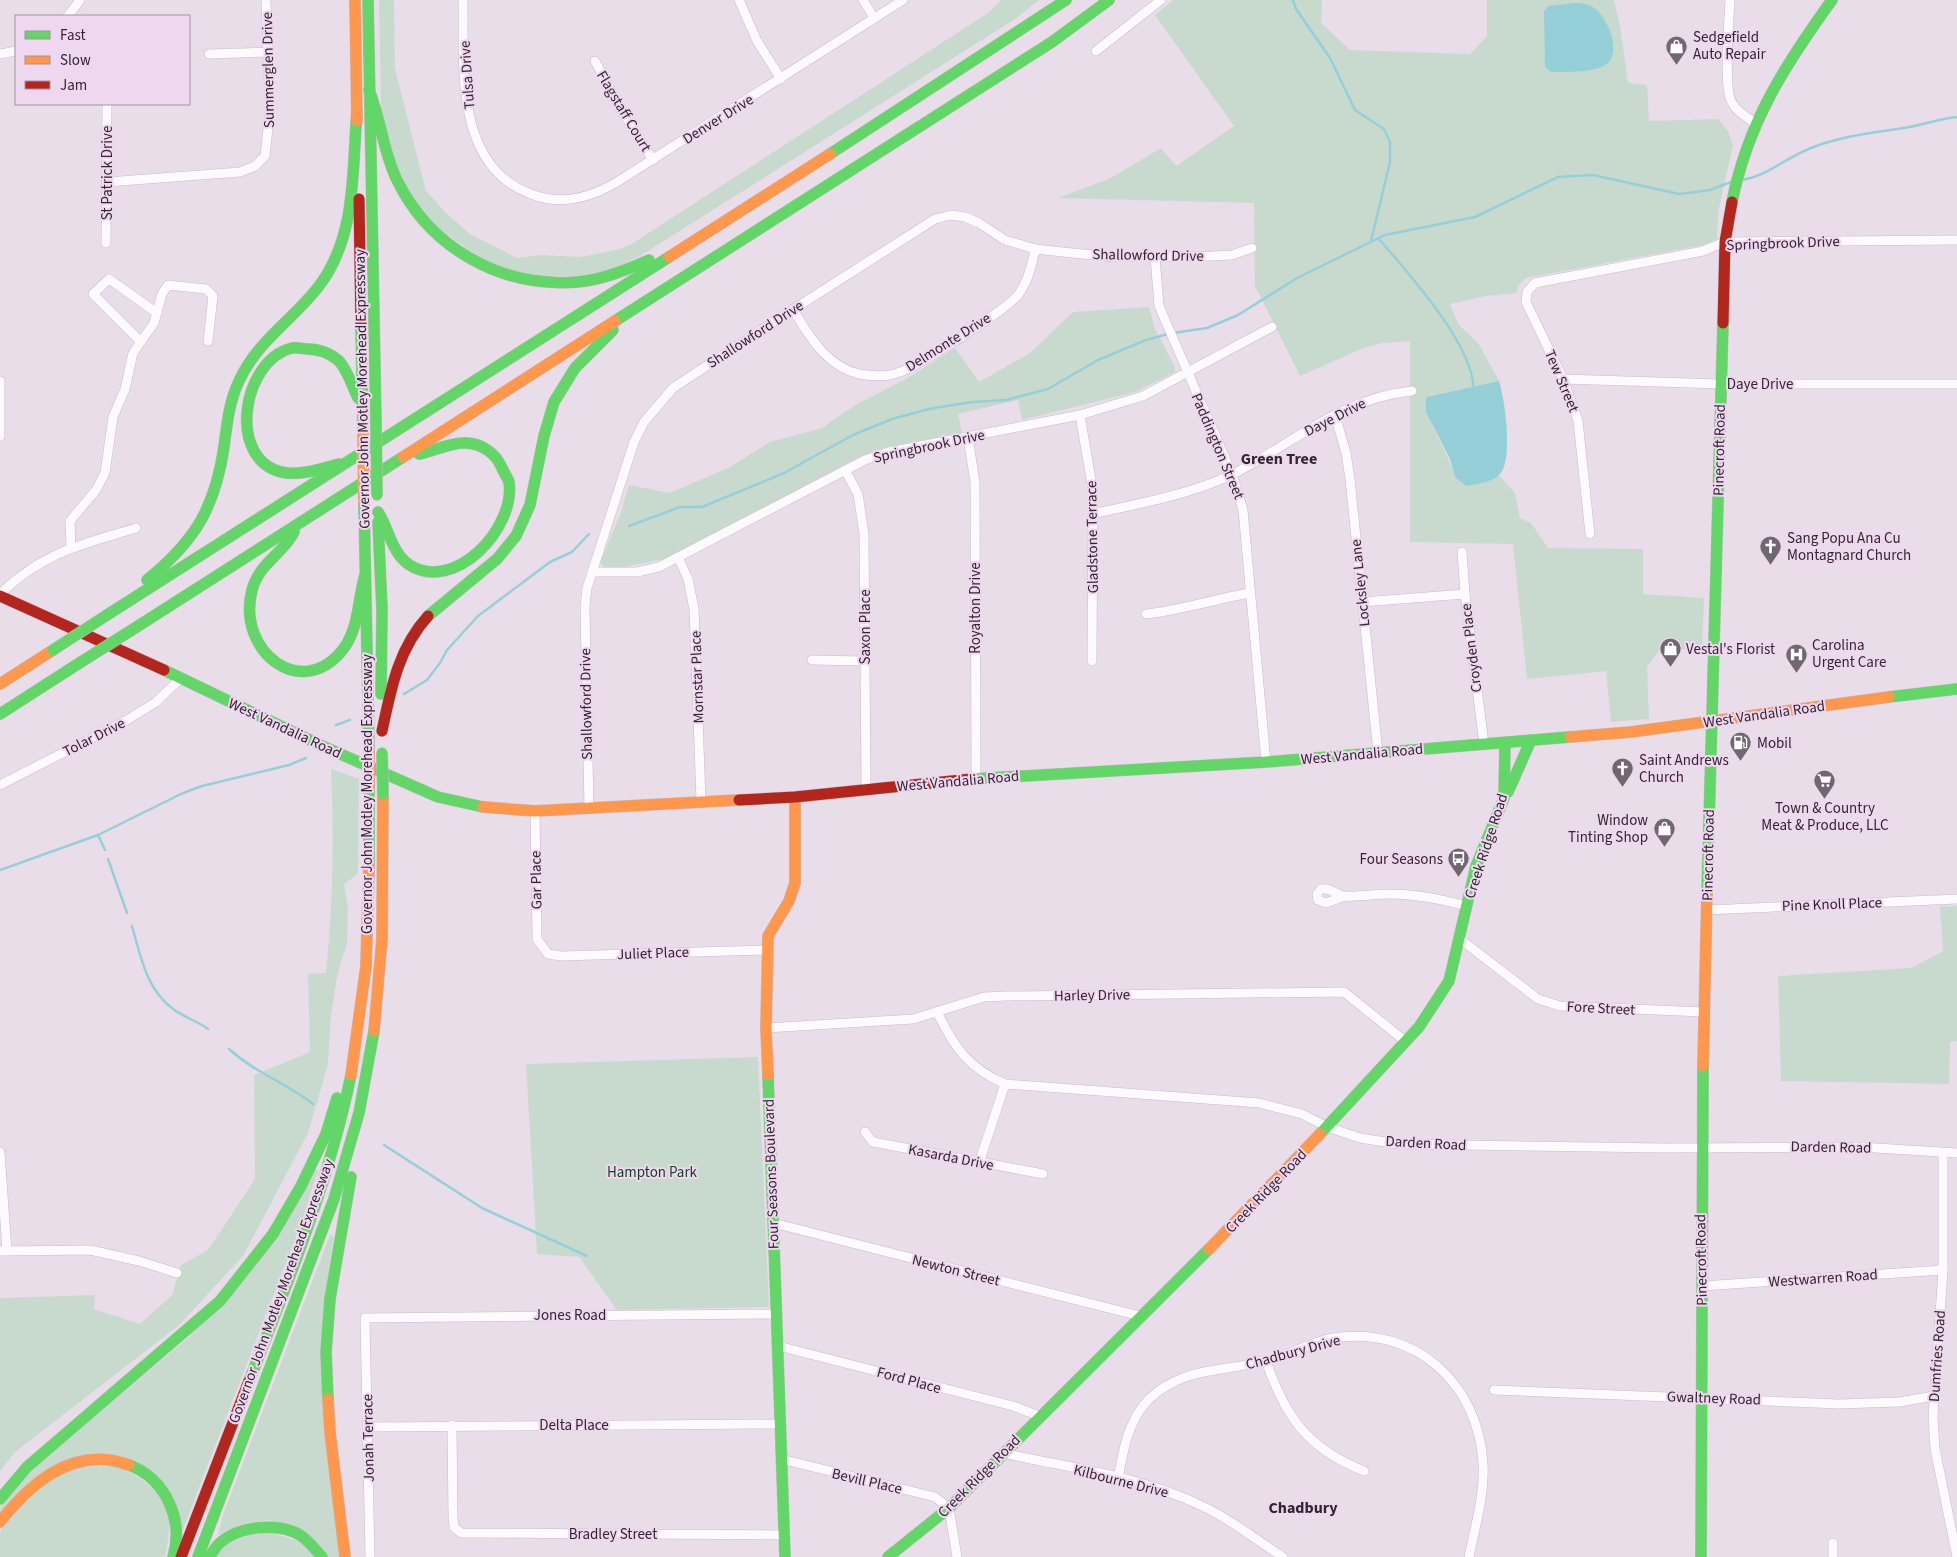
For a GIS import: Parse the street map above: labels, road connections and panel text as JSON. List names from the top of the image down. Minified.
{"streets":{"main road":["Governor John Motley Morehead Expressway","Pinecroft Road","West Vandalia Road","Creek Ridge Road","Four Seasons Boulevard"],"street":["Summerglen Drive","Tulsa Drive","Flagstaff Court","Denver Drive","St Patrick Drive","Springbrook Drive","Shallowford Drive","Delmonte Drive","Tew Street","Daye Drive","Paddington Street","Gladstone Terrace","Locksley Lane","Royalton Drive","Saxon Place","Croyden Place","Mornstar Place","Tolar Drive","Gar Place","Pine Knoll Place","Juliet Place","Harley Drive","Fore Street","Darden Road","Kasarda Drive","Newton Street","Westwarren Road","Jones Road","Chadbury Drive","Dumfries Road","Ford Place","Gwaltney Road","Delta Place","Jonah Terrace","Bevill Place","Kilbourne Drive","Bradley Street"]},"crossings":[["Summerglen Drive","St Patrick Drive"],["Tulsa Drive","Denver Drive"],["Flagstaff Court","Denver Drive"],["Springbrook Drive","Shallowford Drive"],["Springbrook Drive","Tew Street"],["Springbrook Drive","Paddington Street"],["Springbrook Drive","Pinecroft Road"],["Springbrook Drive","Gladstone Terrace"],["Springbrook Drive","Royalton Drive"],["Springbrook Drive","Saxon Place"],["Springbrook Drive","Mornstar Place"],["Shallowford Drive","Delmonte Drive"],["Shallowford Drive","Paddington Street"],["Shallowford Drive","West Vandalia Road"],["Tew Street","Daye Drive"],["Daye Drive","Paddington Street"],["Daye Drive","Pinecroft Road"],["Daye Drive","Gladstone Terrace"],["Daye Drive","Locksley Lane"],["Paddington Street","West Vandalia Road"],["Pinecroft Road","West Vandalia Road"],["Pinecroft Road","Pine Knoll Place"],["Pinecroft Road","Fore Street"],["Pinecroft Road","Darden Road"],["Pinecroft Road","Westwarren Road"],["Pinecroft Road","Gwaltney Road"],["Locksley Lane","West Vandalia Road"],["Royalton Drive","West Vandalia Road"],["Saxon Place","West Vandalia Road"],["Croyden Place","West Vandalia Road"],["Mornstar Place","West Vandalia Road"],["West Vandalia Road","Tolar Drive"],["West Vandalia Road","Creek Ridge Road"],["West Vandalia Road","Gar Place"],["West Vandalia Road","Four Seasons Boulevard"],["Creek Ridge Road","Harley Drive"],["Creek Ridge Road","Fore Street"],["Creek Ridge Road","Darden Road"],["Creek Ridge Road","Newton Street"],["Creek Ridge Road","Ford Place"],["Creek Ridge Road","Bevill Place"],["Creek Ridge Road","Kilbourne Drive"],["Gar Place","Juliet Place"],["Juliet Place","Four Seasons Boulevard"],["Harley Drive","Darden Road"],["Harley Drive","Four Seasons Boulevard"],["Darden Road","Dumfries Road"],["Four Seasons Boulevard","Newton Street"],["Four Seasons Boulevard","Jones Road"],["Four Seasons Boulevard","Ford Place"],["Four Seasons Boulevard","Delta Place"],["Four Seasons Boulevard","Bevill Place"],["Four Seasons Boulevard","Bradley Street"],["Westwarren Road","Dumfries Road"],["Jones Road","Jonah Terrace"],["Chadbury Drive","Kilbourne Drive"],["Dumfries Road","Gwaltney Road"],["Delta Place","Jonah Terrace"],["Delta Place","Bradley Street"]],"districts":["Green Tree","Chadbury"],"parks":["Hampton Park"],"places":{"shop":["Sedgefield Auto Repair","Vestal's Florist","Window Tinting Shop"],"church":["Sang Popu Ana Cu Montagnard Church","Saint Andrews Church"],"hospital":["Carolina Urgent Care"],"fuel station":["Mobil"],"supermarket":["Town & Country Meat & Produce, LLC"],"bus stop":["Four Seasons"]},"legend":["Fast","Slow","Jam"]}
